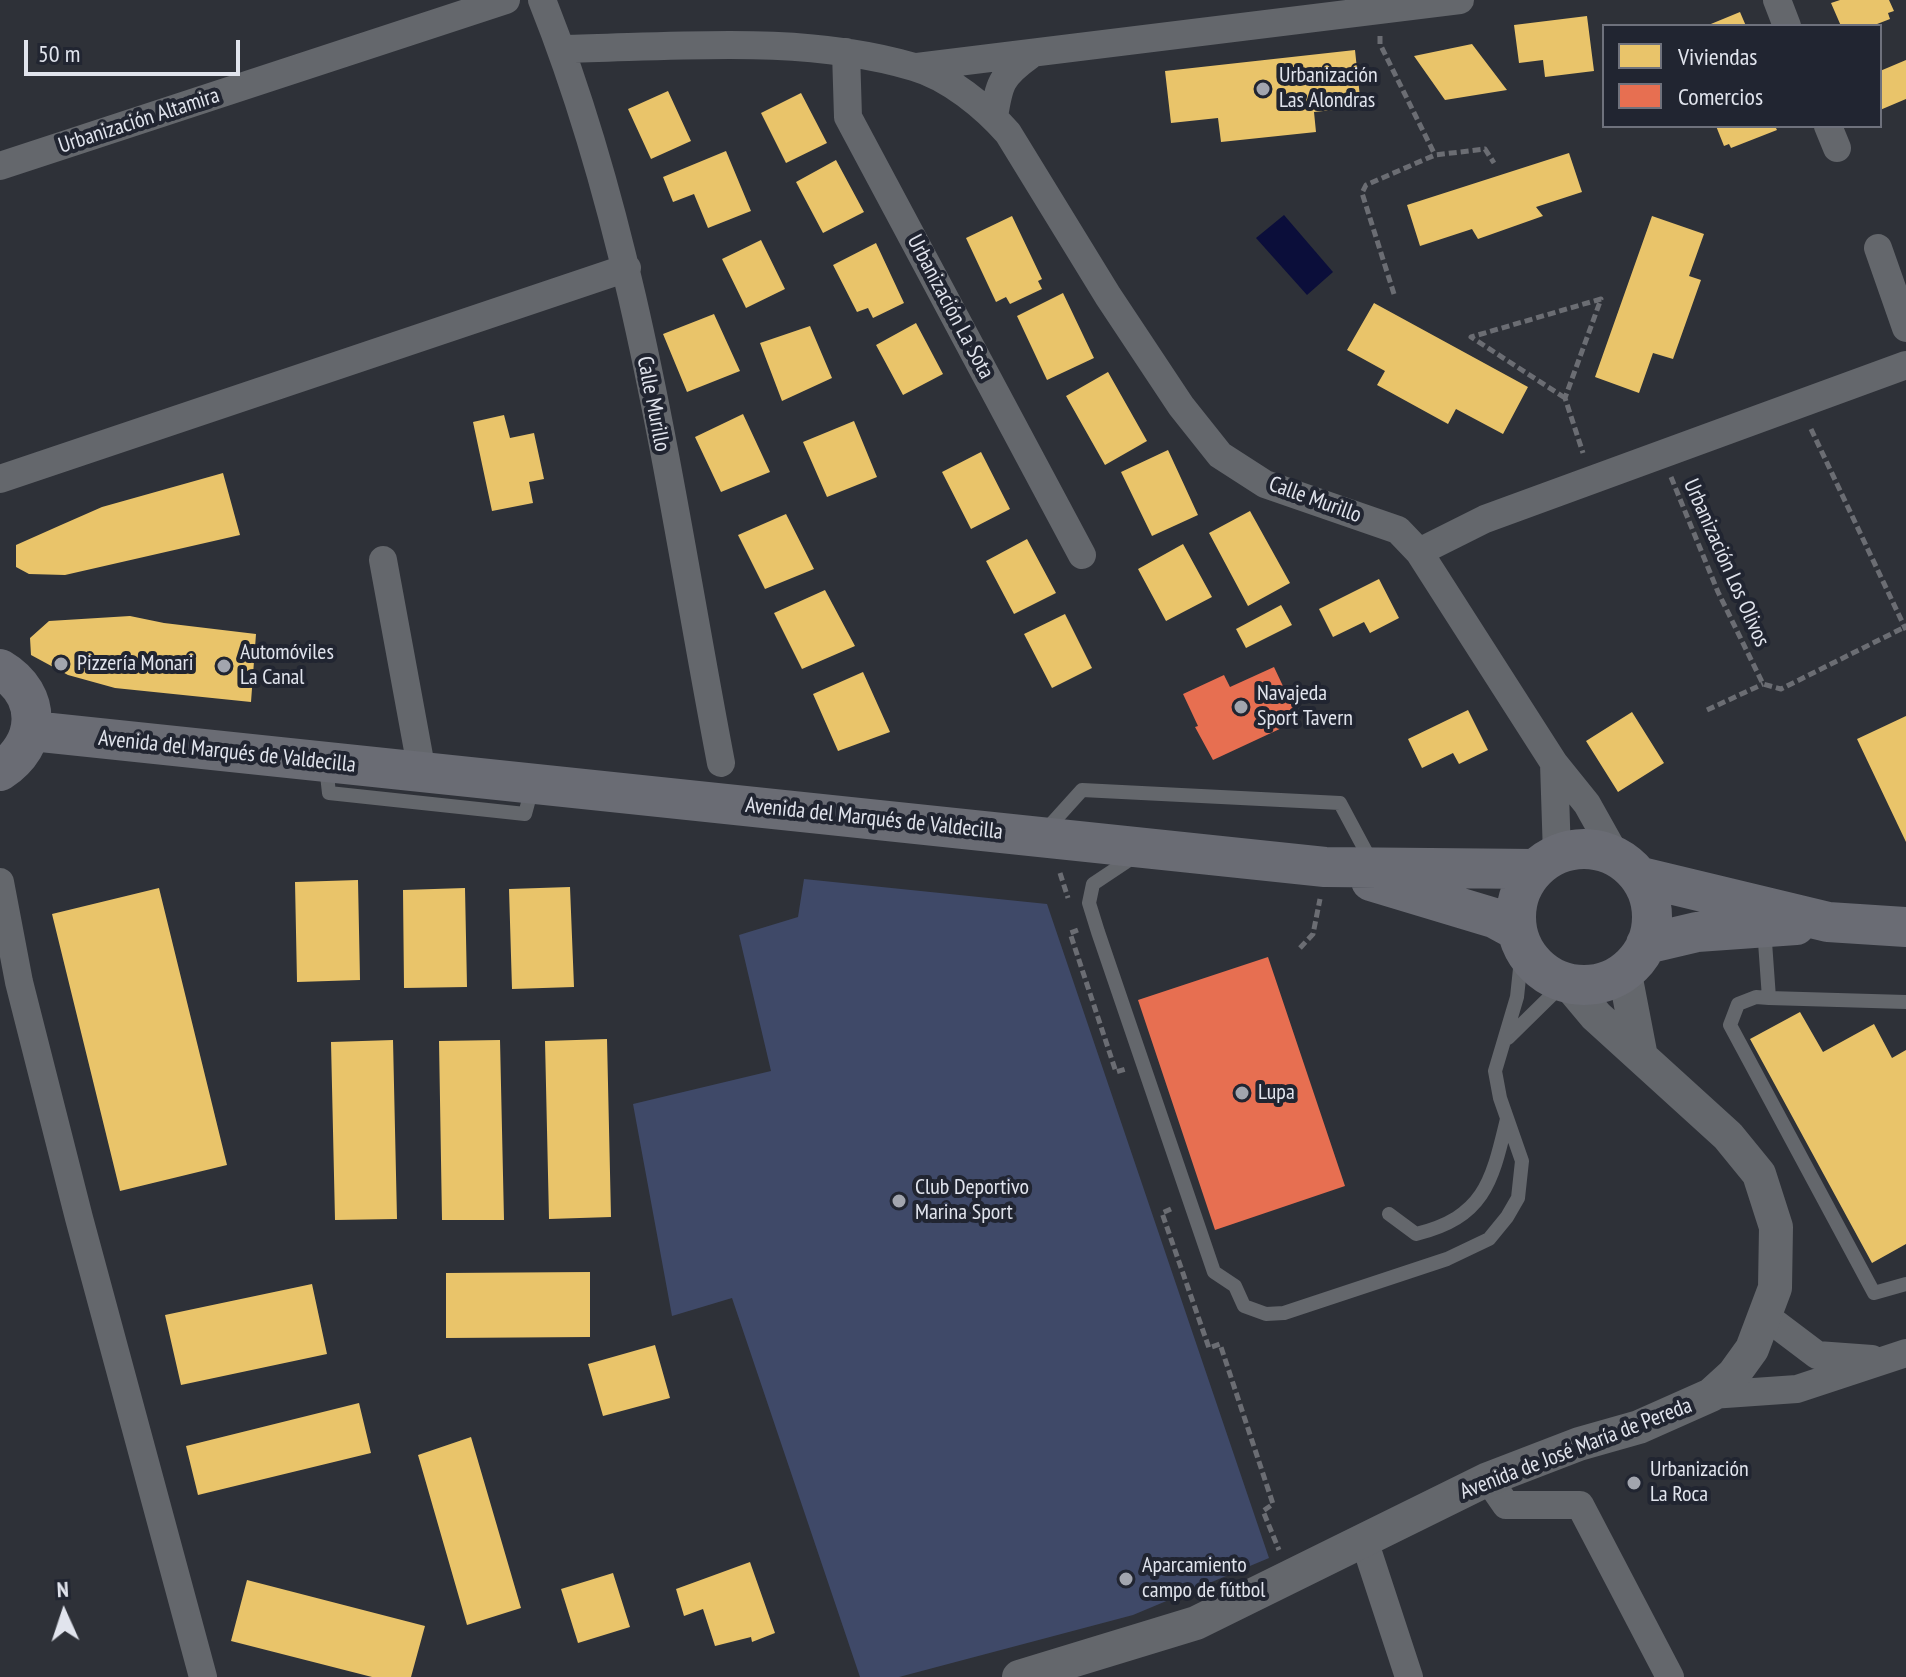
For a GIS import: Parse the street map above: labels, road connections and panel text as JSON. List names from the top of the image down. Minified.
{"streets":{"main road":["Avenida del Marqués de Valdecilla"],"street":["Urbanización Altamira","Urbanización La Sota","Calle Murillo","Avenida de José María de Pereda"],"path":["Urbanización Los Olivos"]},"crossings":[["Urbanización La Sota","Calle Murillo"],["Calle Murillo","Avenida del Marqués de Valdecilla"],["Calle Murillo","Avenida de José María de Pereda"],["Avenida del Marqués de Valdecilla","Avenida de José María de Pereda"]],"places":["Urbanización Las Alondras","Pizzería Monari","Automóviles La Canal","Navajeda Sport Tavern","Lupa","Club Deportivo Marina Sport","Urbanización La Roca","Aparcamiento campo de fútbol"],"legend":["Viviendas","Comercios"],"scale_bar":"50 m","north":"top"}
